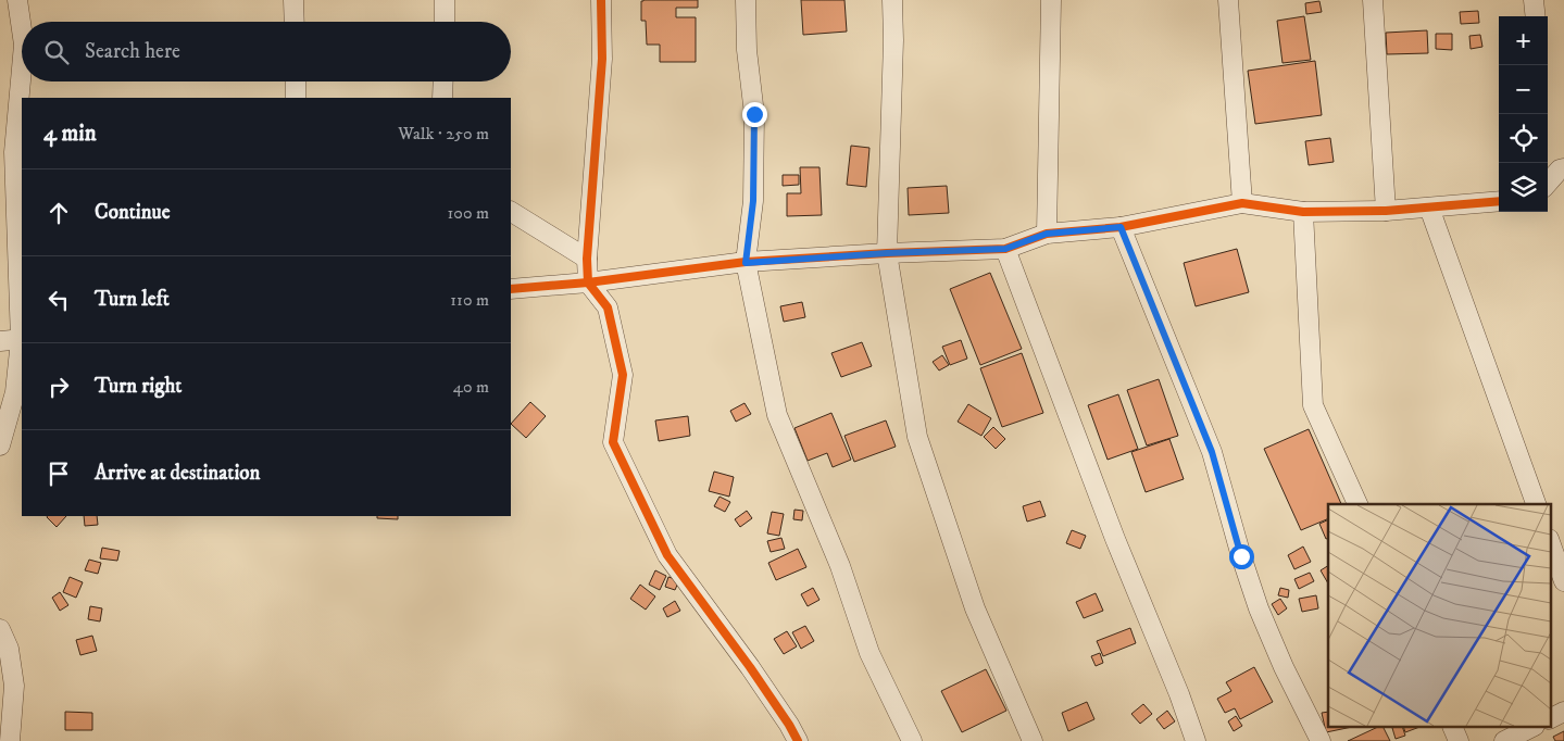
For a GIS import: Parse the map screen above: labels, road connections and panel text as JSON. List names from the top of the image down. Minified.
{"page":{"map_buttons":["+","−"],"search":"Search here","heading":["4 min","Walk · 250 m"],"list":[["Continue","100 m"],["Turn left","110 m"],["Turn right","40 m"],"Arrive at destination"]}}
